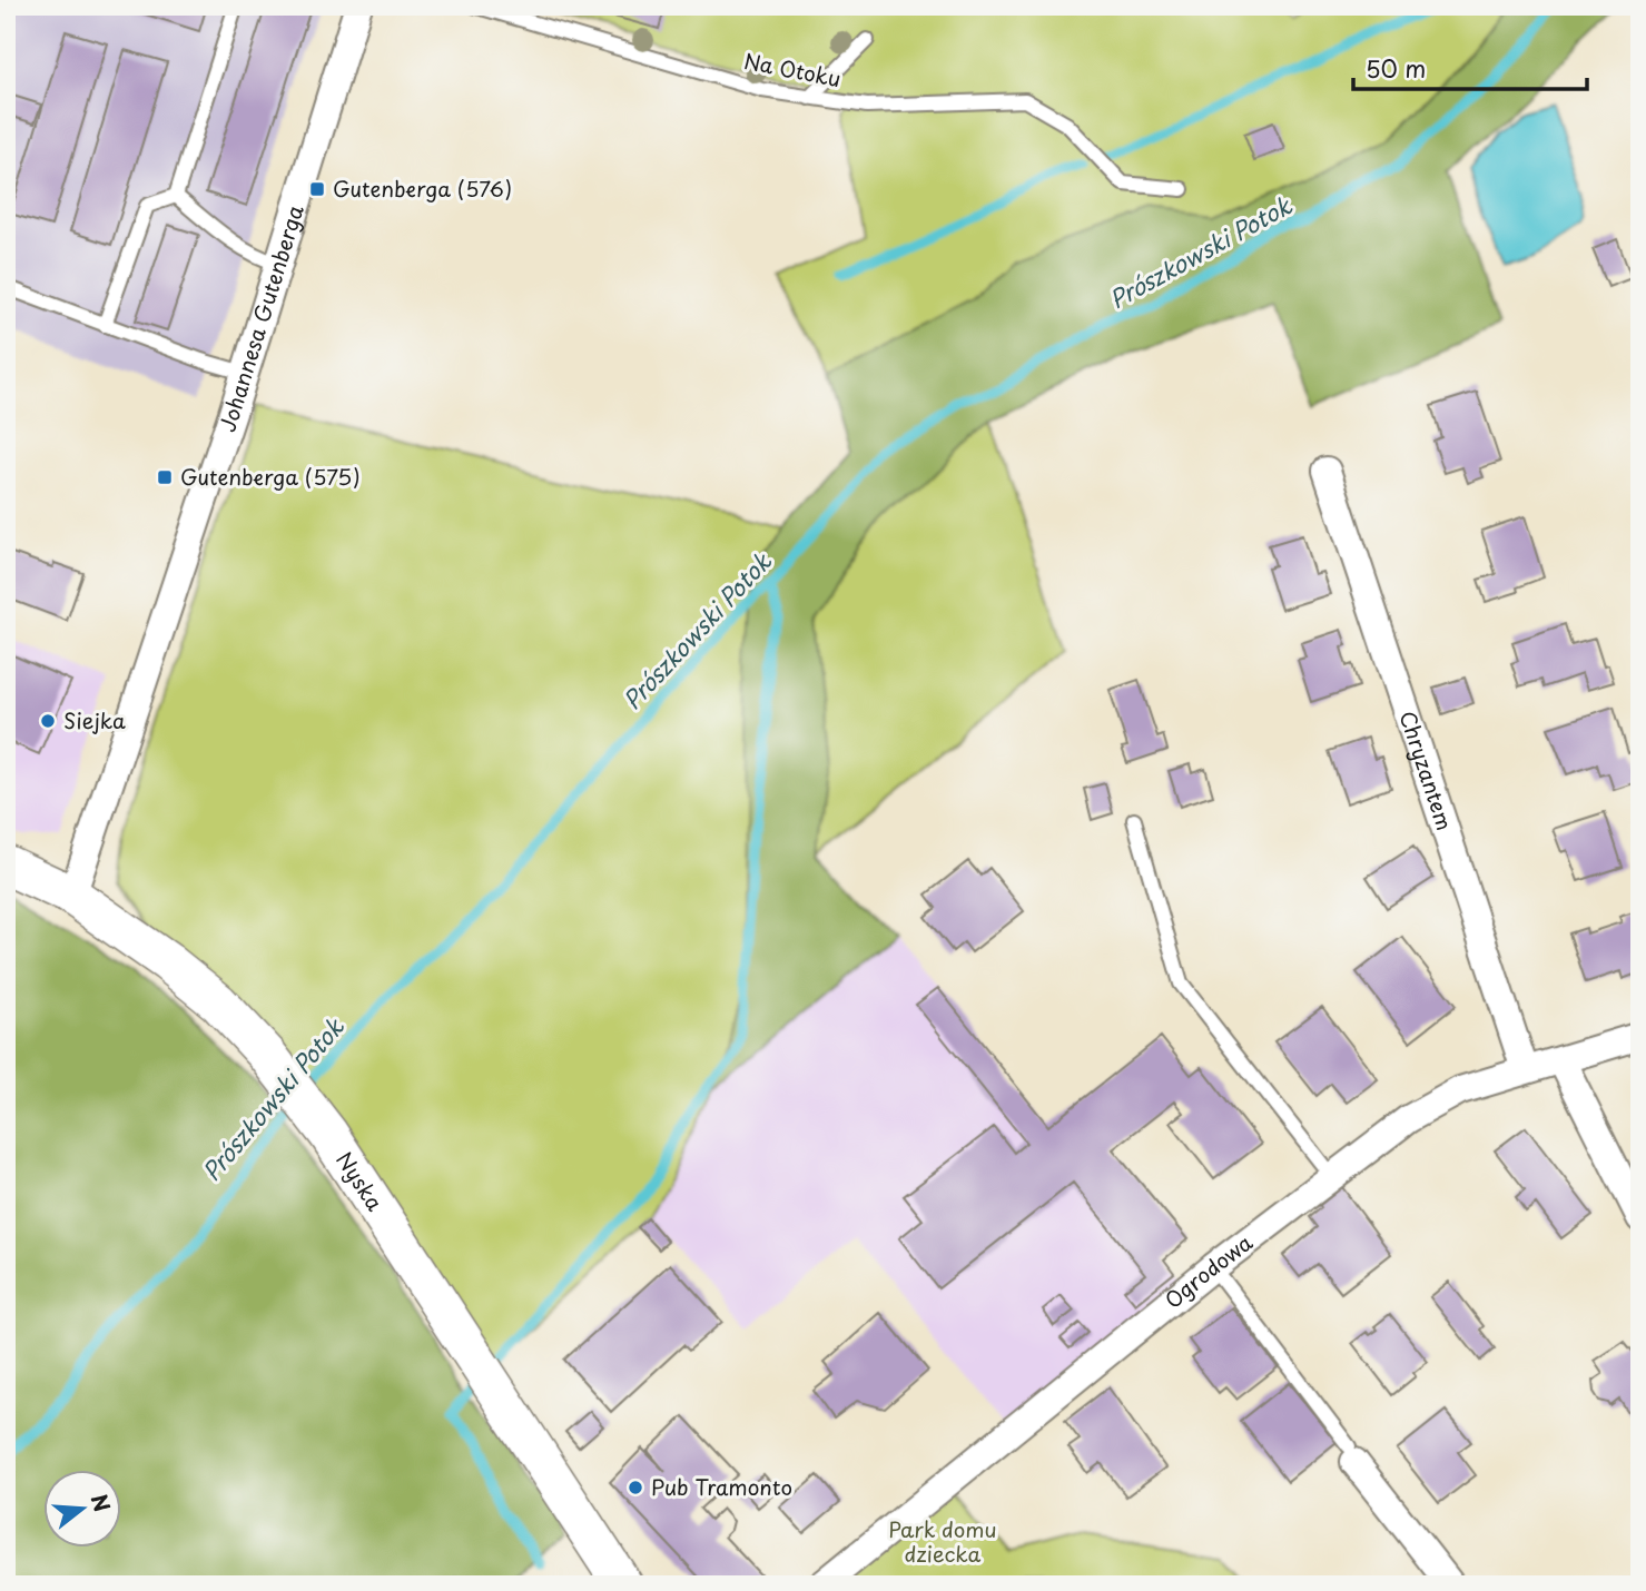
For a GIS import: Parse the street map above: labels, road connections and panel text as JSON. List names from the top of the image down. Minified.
{"streets":{"street":["Johannesa Gutenberga","Chryzantem","Nyska","Ogrodowa"],"lane":["Na Otoku"]},"crossings":[["Johannesa Gutenberga","Nyska"],["Chryzantem","Ogrodowa"]],"water":["Prószkowski Potok"],"parks":["Park domu dziecka"],"places":{"transit":["Gutenberga (576)","Gutenberga (575)"],"other":["Siejka","Pub Tramonto"]},"scale_bar":"50 m","north":"right"}
